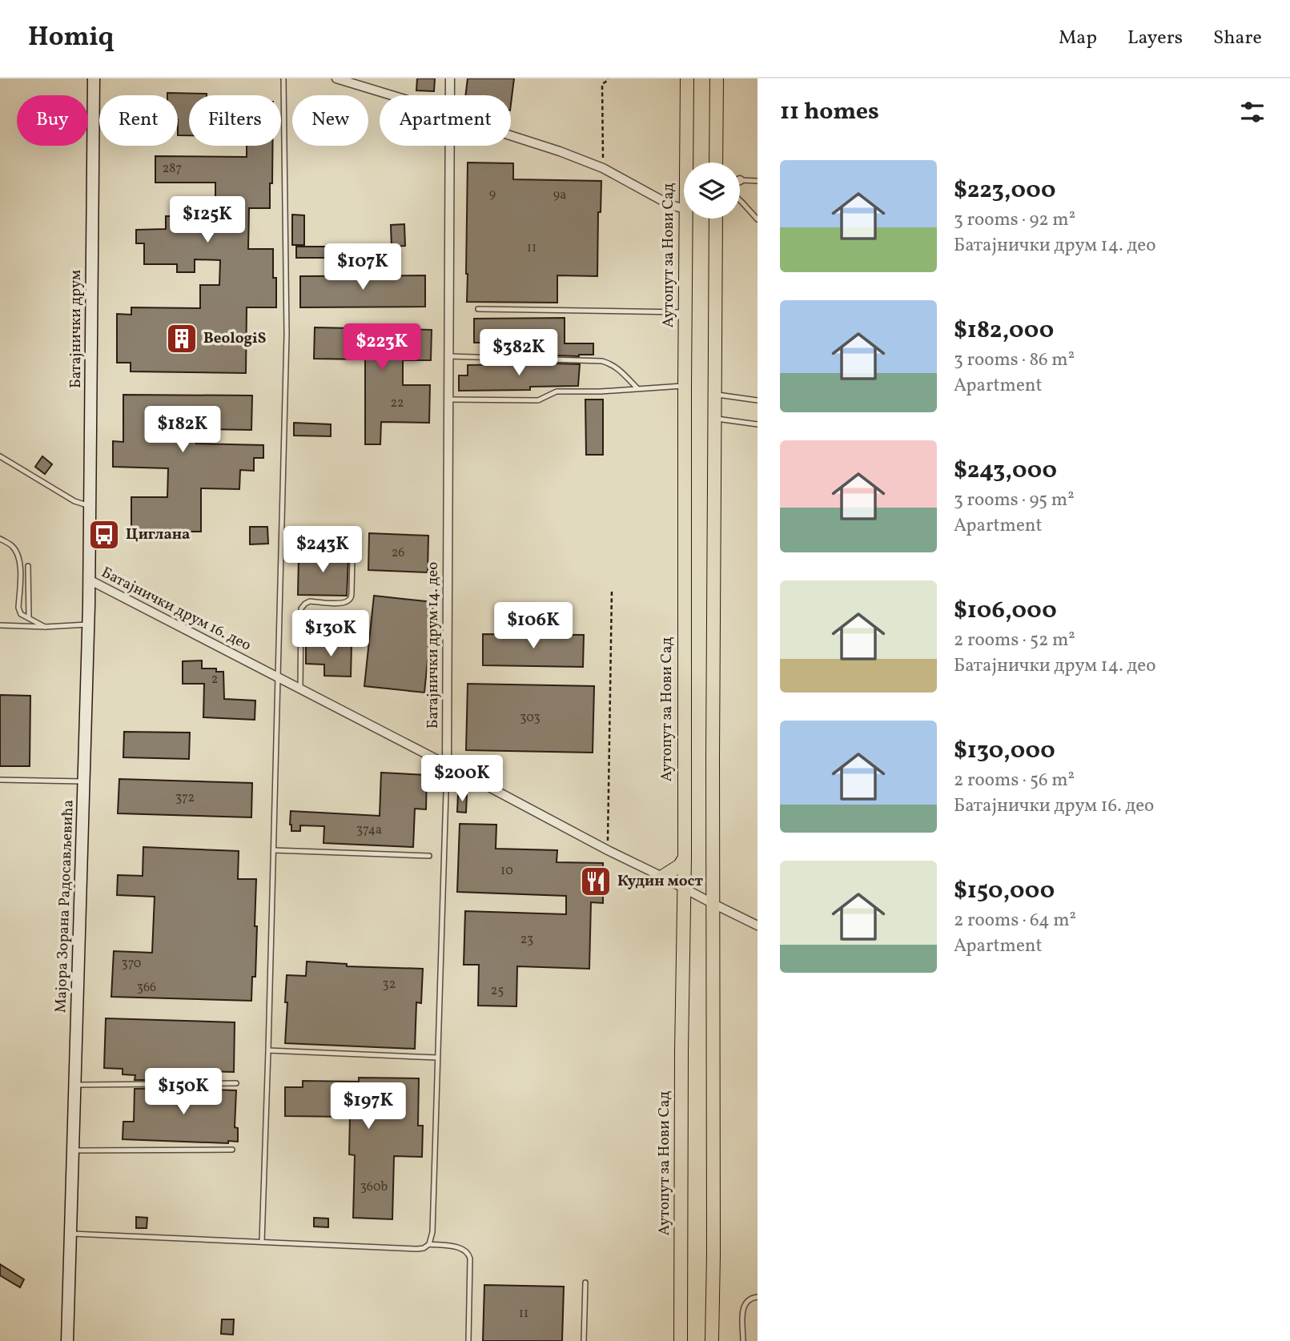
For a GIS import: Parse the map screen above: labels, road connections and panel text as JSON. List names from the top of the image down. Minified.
{"streets":{"main road":["Аутопут за Нови Сад","Батајнички друм","Мајора Зорана Радосављевића"],"street":["Батајнички друм 16. део","Батајнички друм 14. део"]},"crossings":[["Аутопут за Нови Сад","Батајнички друм 16. део"],["Батајнички друм","Батајнички друм 16. део"],["Батајнички друм","Мајора Зорана Радосављевића"],["Батајнички друм 16. део","Батајнички друм 14. део"],["Батајнички друм 16. део","Мајора Зорана Радосављевића"]],"places":{"building":["BeologiS"],"bus stop":["Циглана"],"restaurant":["Кудин мост"]},"house_numbers":["287","9","9a","11","22","26","2","303","372","374a","10","23","370","32","366","25","360b","11"],"page":{"header":"Homiq","nav":["Map","Layers","Share"],"heading":"11 homes","chip":["Buy","Rent","Filters","New","Apartment"],"list":[{"name":"$223,000","note":"3 rooms · 92 m² · Батајнички друм 14. део"},{"name":"$182,000","note":"3 rooms · 86 m² · Apartment"},{"name":"$243,000","note":"3 rooms · 95 m² · Apartment"},{"name":"$106,000","note":"2 rooms · 52 m² · Батајнички друм 14. део"},{"name":"$130,000","note":"2 rooms · 56 m² · Батајнички друм 16. део"},{"name":"$150,000","note":"2 rooms · 64 m² · Apartment"}],"price":["$125K","$107K","$223K","$382K","$182K","$243K","$106K","$130K","$200K","$150K","$197K"]}}
